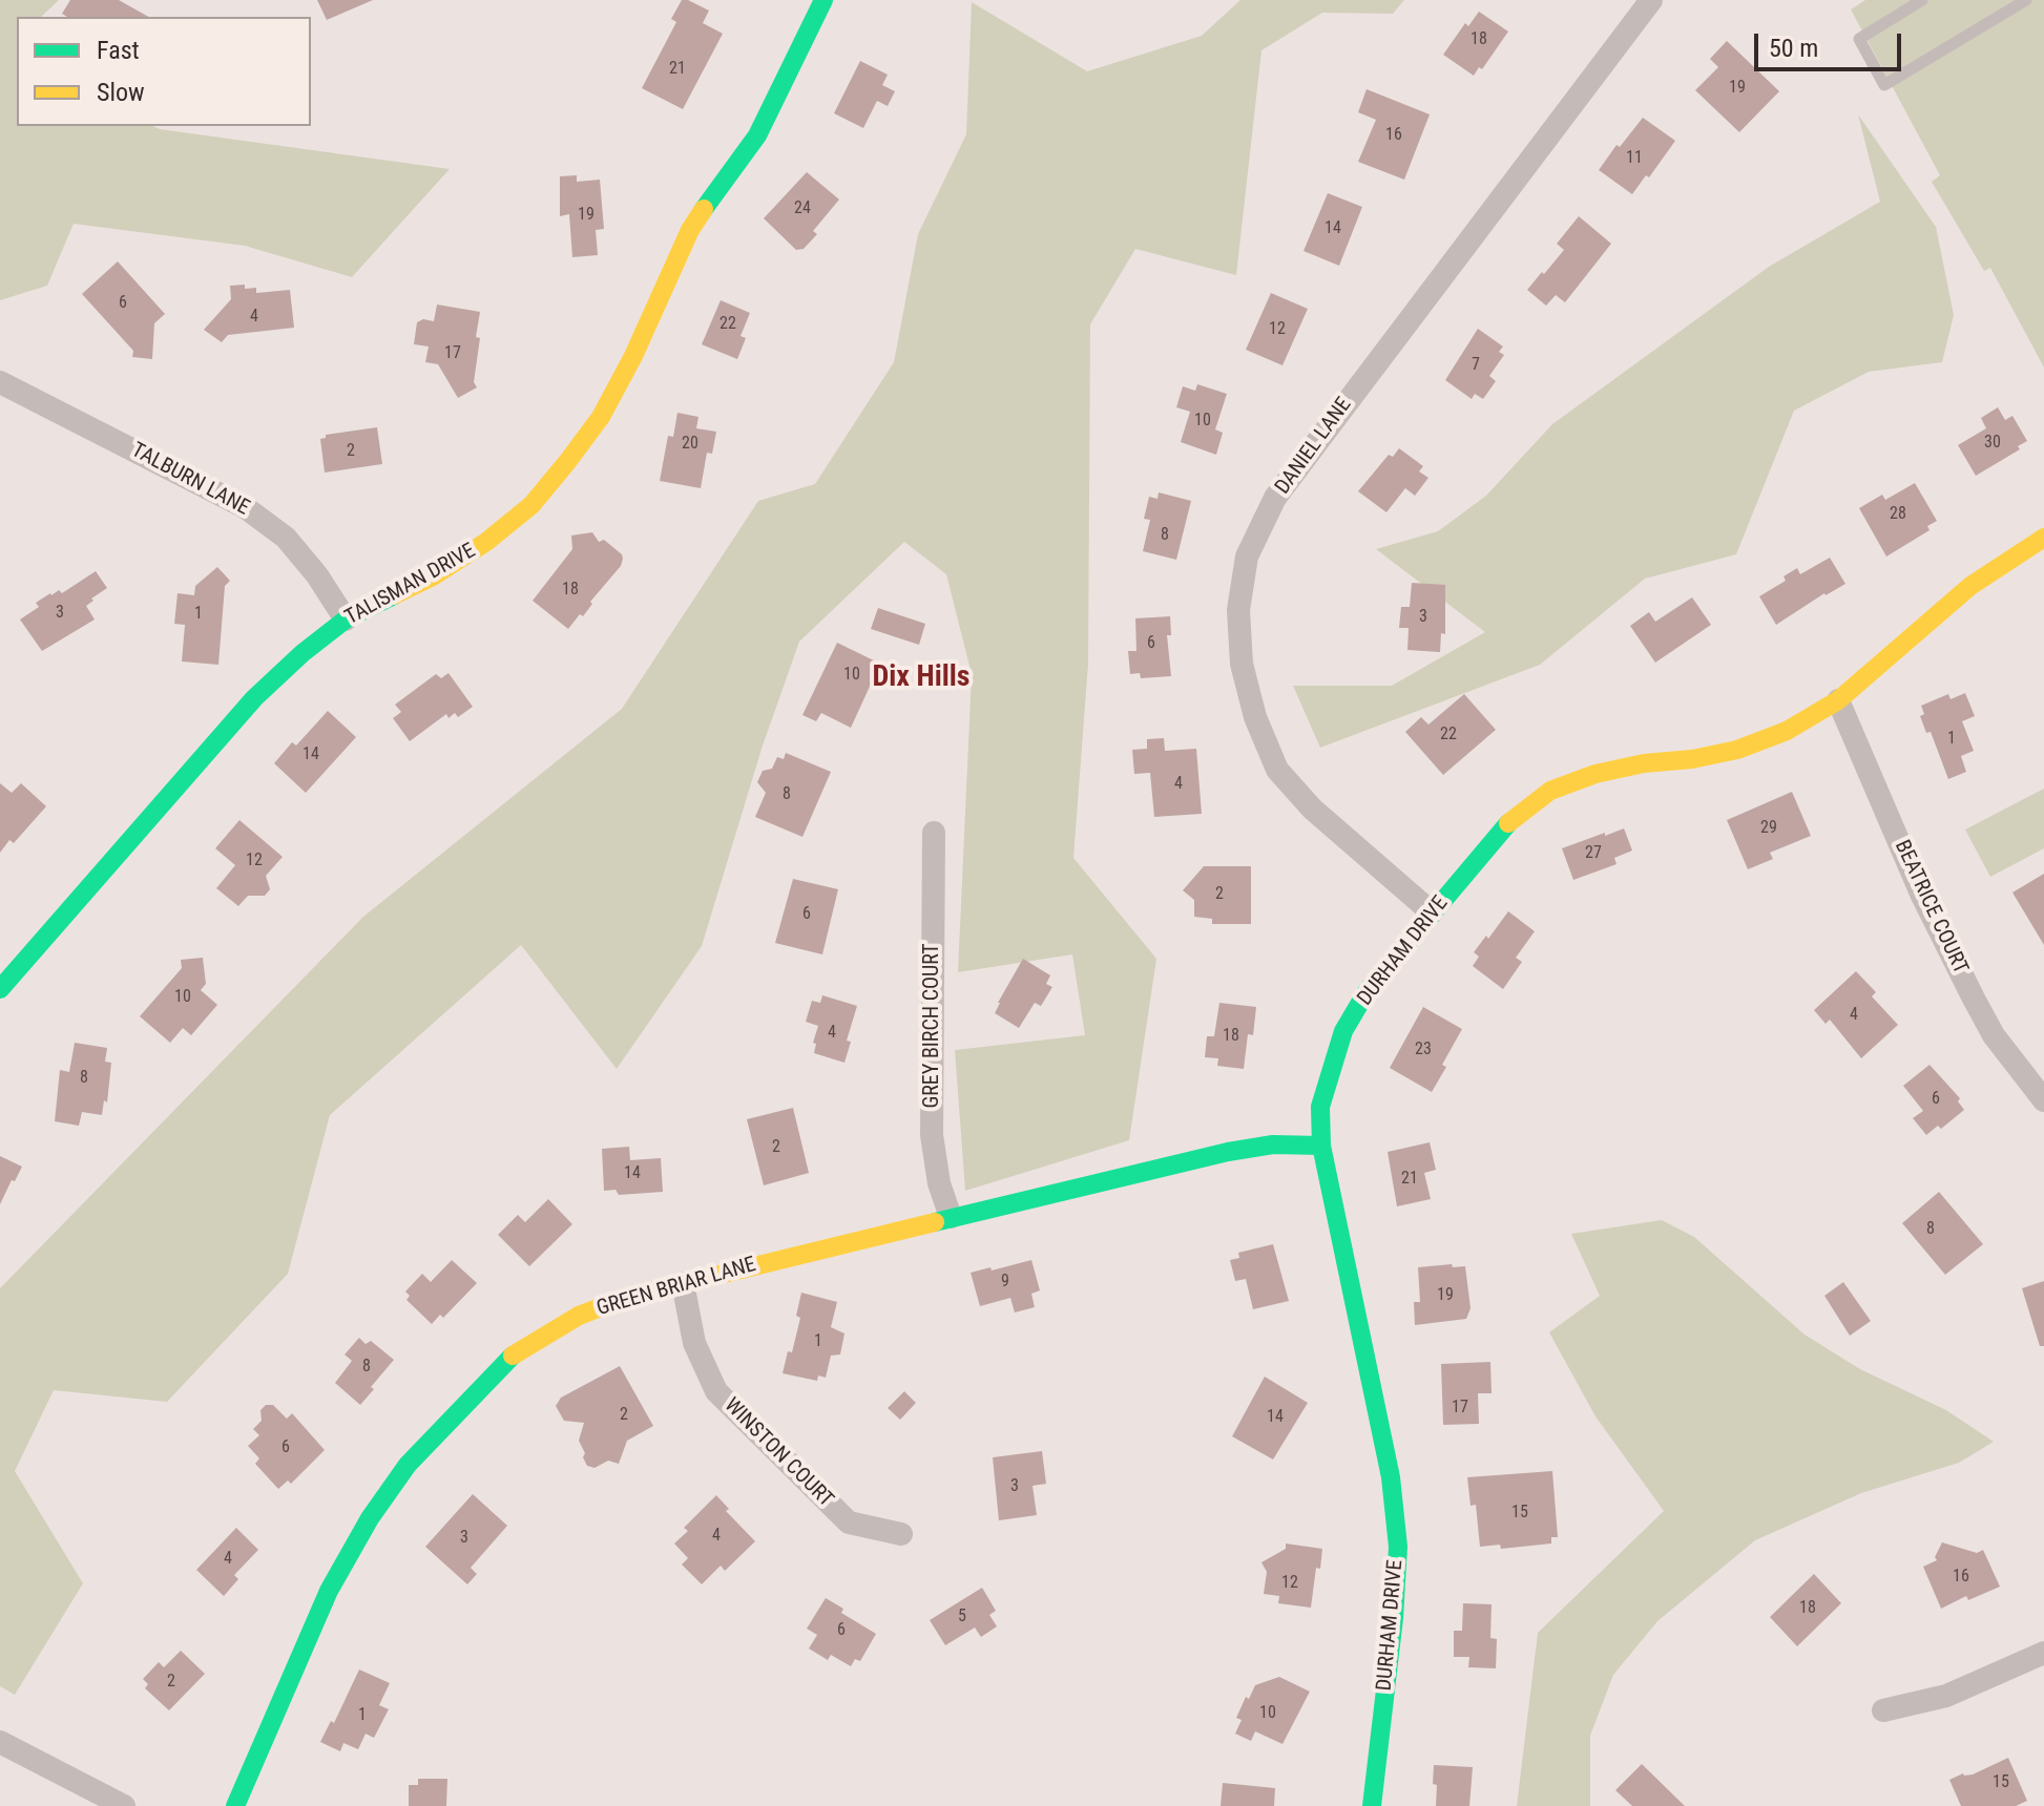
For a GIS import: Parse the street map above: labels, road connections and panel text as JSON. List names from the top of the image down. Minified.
{"streets":{"street":["DANIEL LANE","TALBURN LANE","TALISMAN DRIVE","BEATRICE COURT","DURHAM DRIVE","GREY BIRCH COURT","GREEN BRIAR LANE","WINSTON COURT"]},"crossings":[["DANIEL LANE","DURHAM DRIVE"],["TALBURN LANE","TALISMAN DRIVE"],["BEATRICE COURT","DURHAM DRIVE"],["DURHAM DRIVE","GREEN BRIAR LANE"],["GREY BIRCH COURT","GREEN BRIAR LANE"],["GREEN BRIAR LANE","WINSTON COURT"]],"districts":["Dix Hills"],"house_numbers":["18","21","19","16","11","24","19","14","6","4","22","12","17","7","10","30","20","2","28","8","18","3","1","3","6","10","22","1","14","4","8","29","27","12","2","6","10","4","4","18","23","8","6","2","14","21","8","9","19","1","8","17","2","14","6","3","15","4","3","4","16","12","18","5","6","2","10","1","15"],"legend":["Fast","Slow"],"scale_bar":"50 m"}
